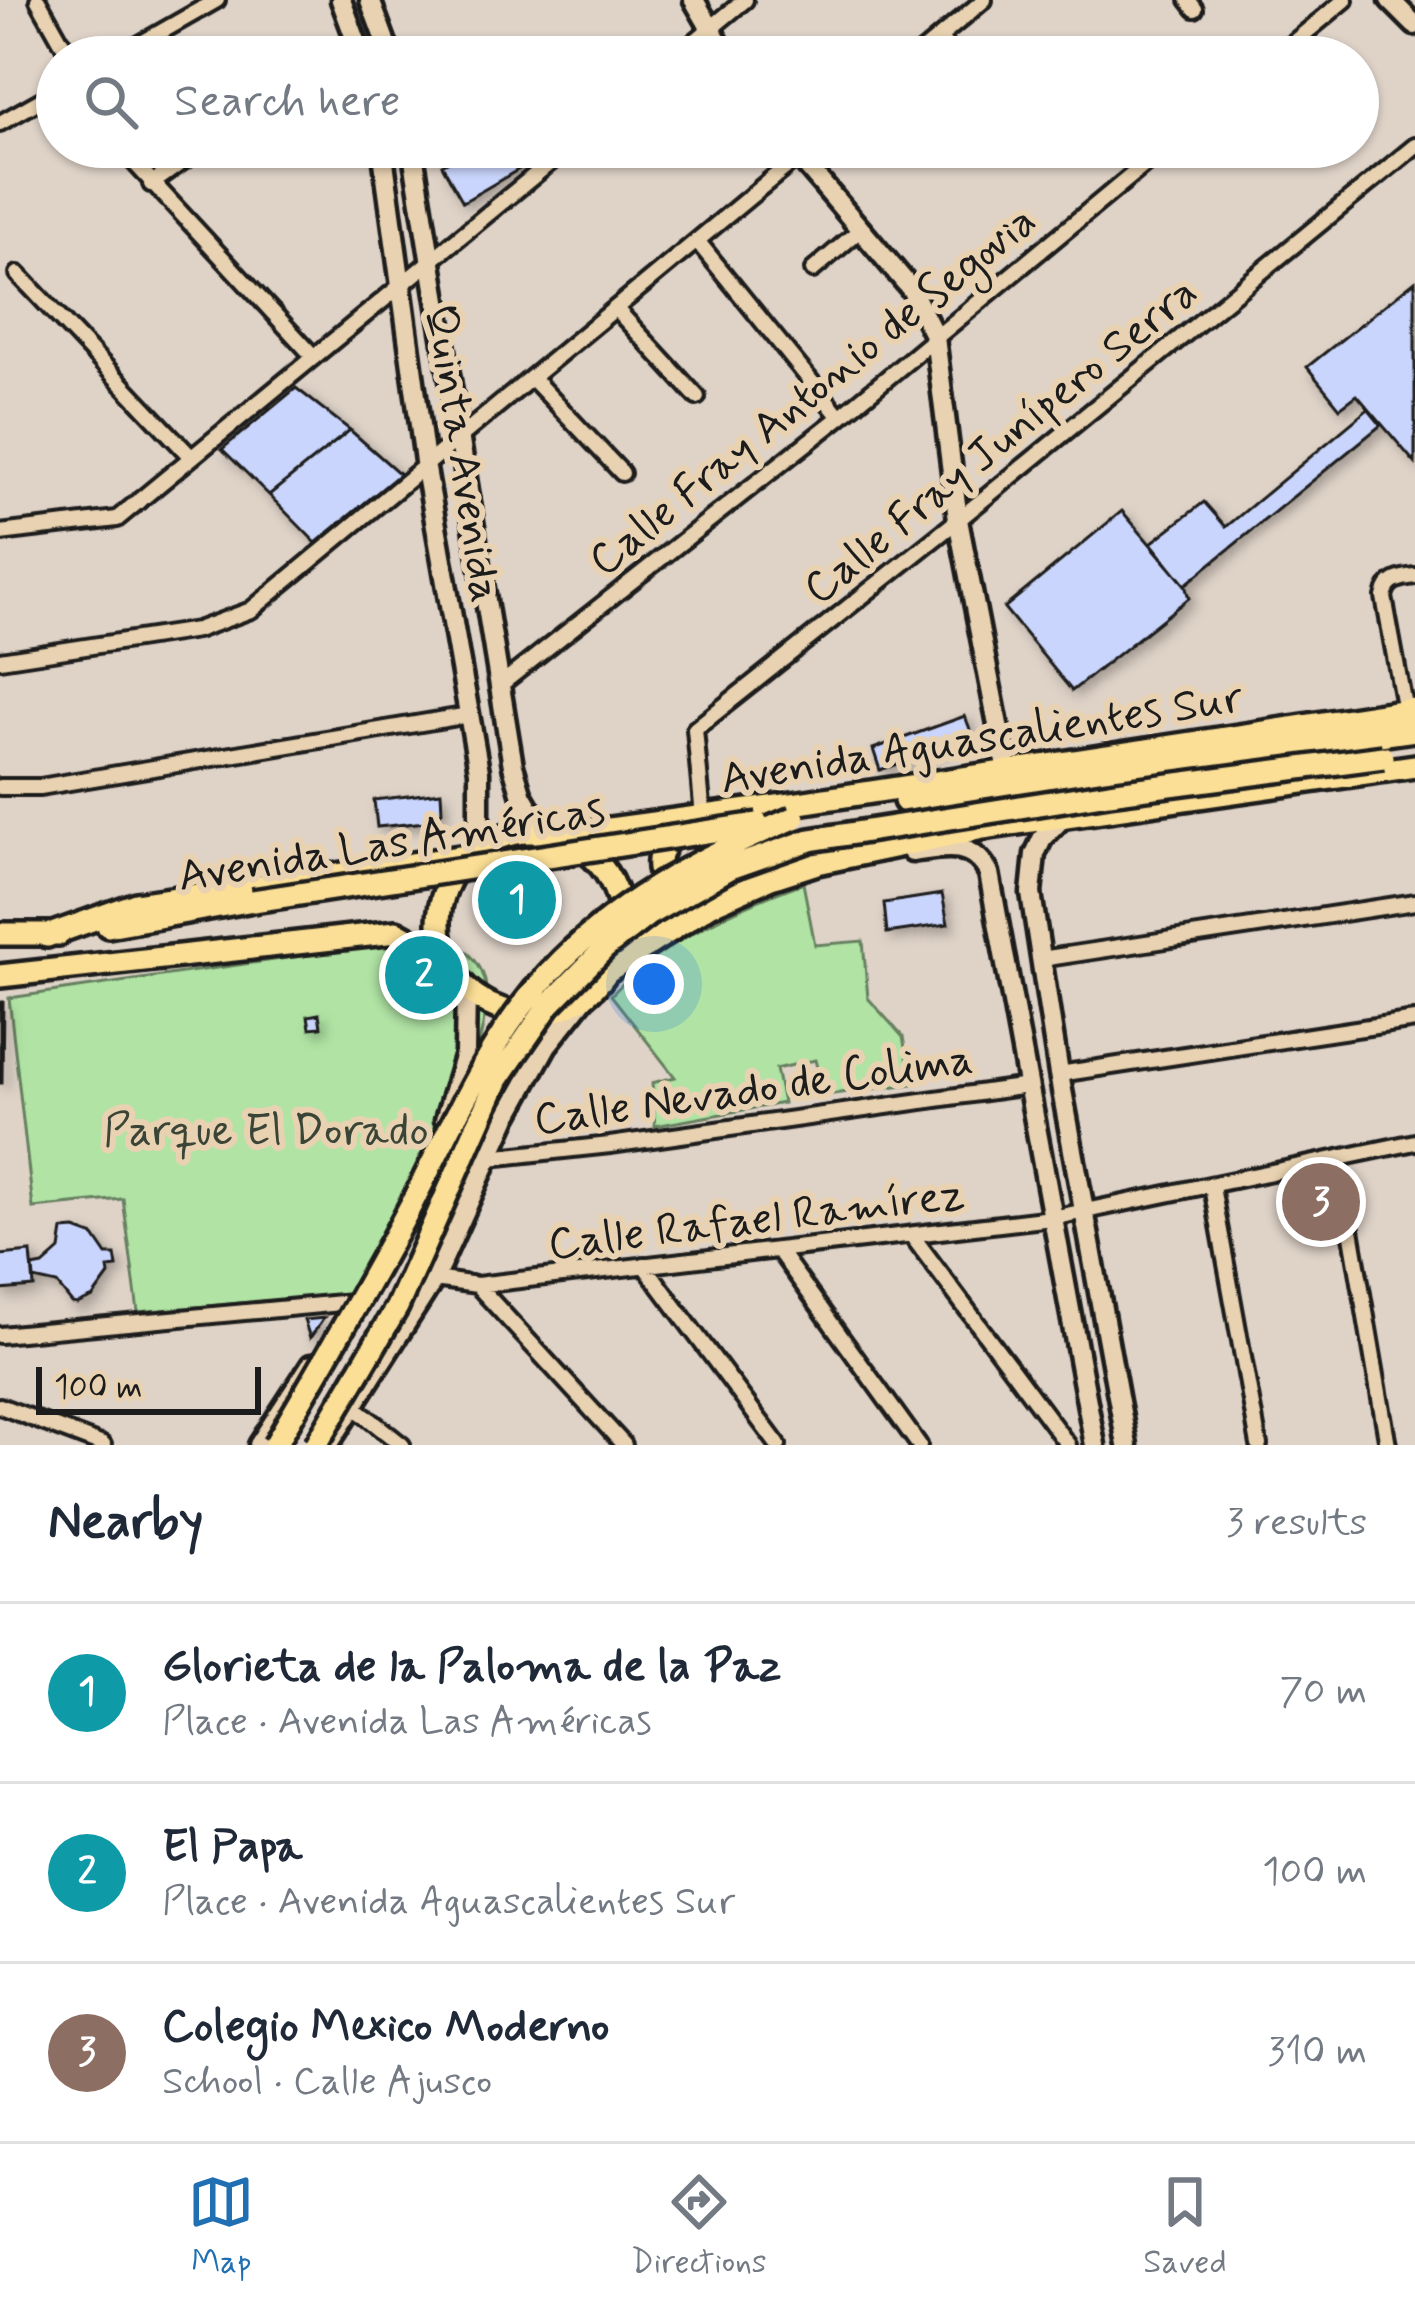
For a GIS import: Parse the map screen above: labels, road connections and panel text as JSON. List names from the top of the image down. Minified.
{"streets":{"main road":["Avenida Aguascalientes Sur","Avenida Las Américas"],"street":["Calle Fray Antonio de Segovia","Calle Fray Junípero Serra","Quinta Avenida","Calle Nevado de Colima","Calle Rafael Ramírez"]},"crossings":[["Calle Fray Antonio de Segovia","Quinta Avenida"],["Calle Fray Junípero Serra","Avenida Aguascalientes Sur"],["Quinta Avenida","Avenida Aguascalientes Sur"],["Quinta Avenida","Avenida Las Américas"],["Avenida Aguascalientes Sur","Avenida Las Américas"]],"parks":["Parque El Dorado"],"scale_bar":"100 m","page":{"search":"Search here","pins":["1","2","3"],"scale":"100 m","heading":["Nearby","3 results"],"list":[{"mark":"1","name":"Glorieta de la Paloma de la Paz","note":"Place · Avenida Las Américas","value":"70 m"},{"mark":"2","name":"El Papa","note":"Place · Avenida Aguascalientes Sur","value":"100 m"},{"mark":"3","name":"Colegio Mexico Moderno","note":"School · Calle Ajusco","value":"310 m"}],"nav":["Map","Directions","Saved"]}}
